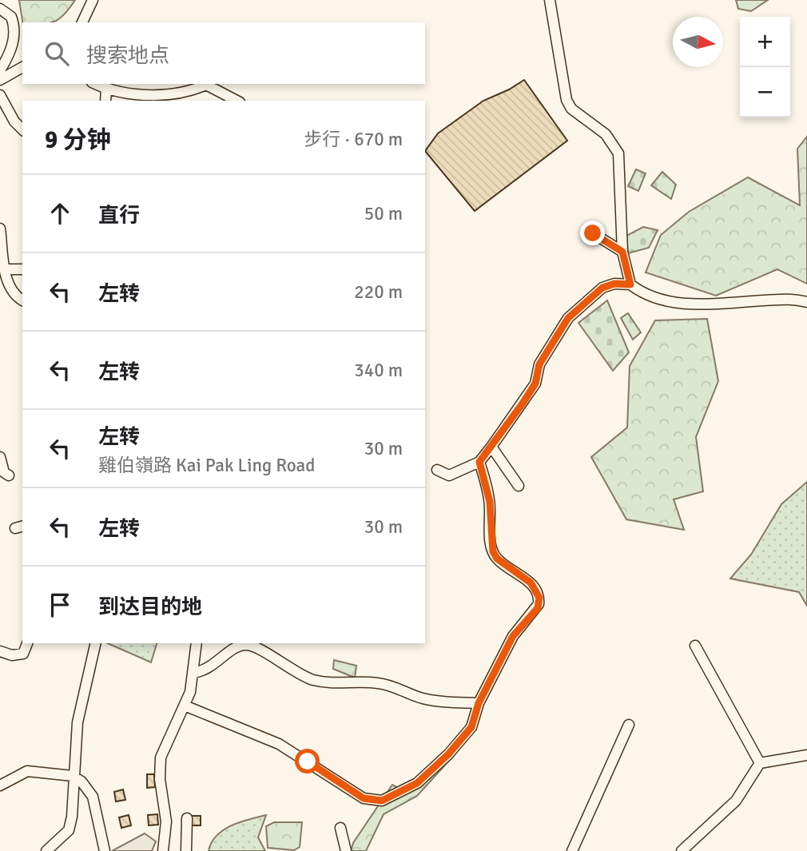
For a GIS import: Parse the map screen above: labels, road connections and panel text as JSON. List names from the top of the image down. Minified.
{"north":"right","page":{"map_buttons":["+","−"],"search":"搜索地点","heading":["9 分钟","步行 · 670 m"],"list":[["直行","50 m"],["左转","220 m"],["左转","340 m"],["左转","雞伯嶺路 Kai Pak Ling Road","30 m"],["左转","30 m"],"到达目的地"]}}
